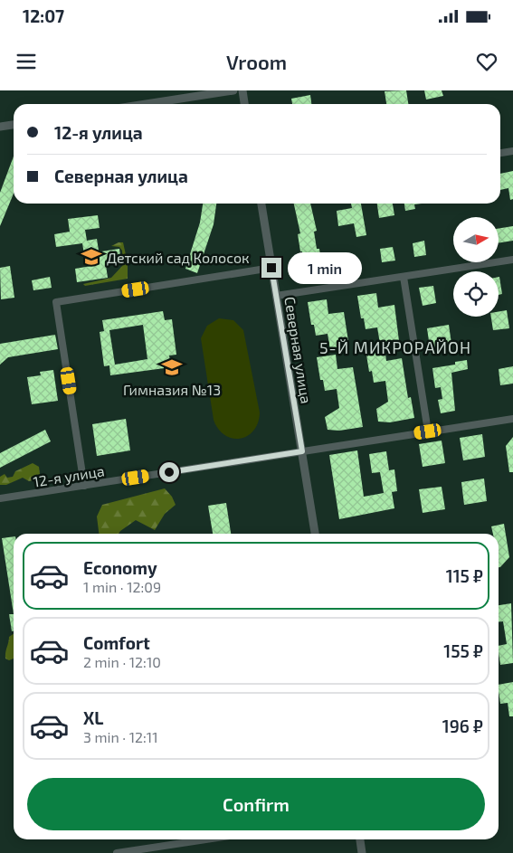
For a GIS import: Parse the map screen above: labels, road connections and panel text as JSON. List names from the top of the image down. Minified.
{"streets":{"street":["Северная улица","12-я улица"]},"crossings":[["Северная улица","12-я улица"]],"districts":["5-Й МИКРОРАЙОН"],"places":{"school or university":["Детский сад Колосок","Гимназия №13"]},"north":"right","page":{"status":"12:07","header":"Vroom","banner":["12-я улица","Северная улица"],"bubble":"1 min","list":[{"name":"Economy","note":"1 min · 12:09","value":"115 ₽"},{"name":"Comfort","note":"2 min · 12:10","value":"155 ₽"},{"name":"XL","note":"3 min · 12:11","value":"196 ₽"}],"buttons":"Confirm"}}
